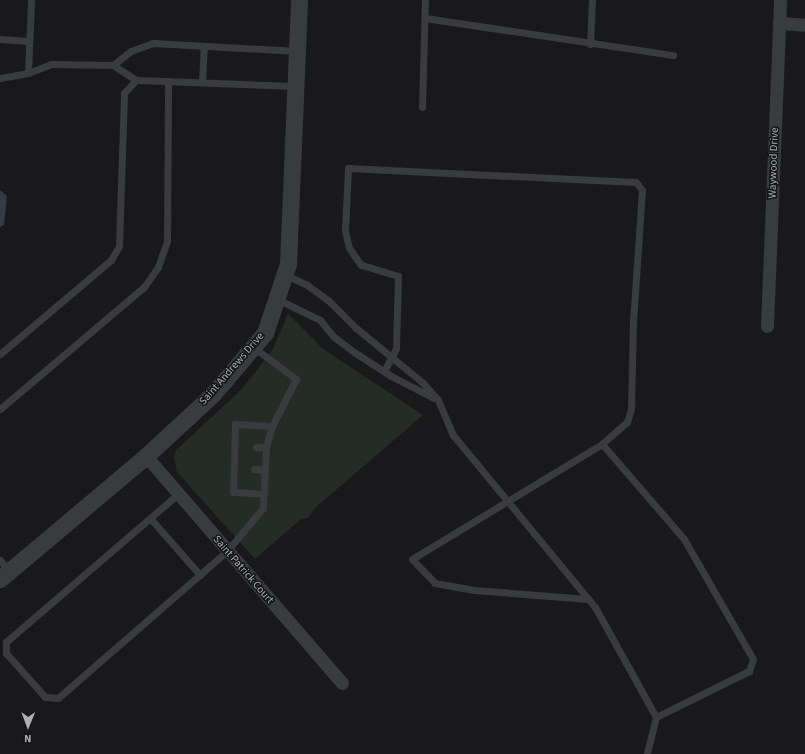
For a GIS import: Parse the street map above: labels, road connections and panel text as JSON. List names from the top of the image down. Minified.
{"streets":{"street":["Waywood Drive","Saint Andrews Drive","Saint Patrick Court"]},"crossings":[["Saint Andrews Drive","Saint Patrick Court"]],"north":"bottom"}
